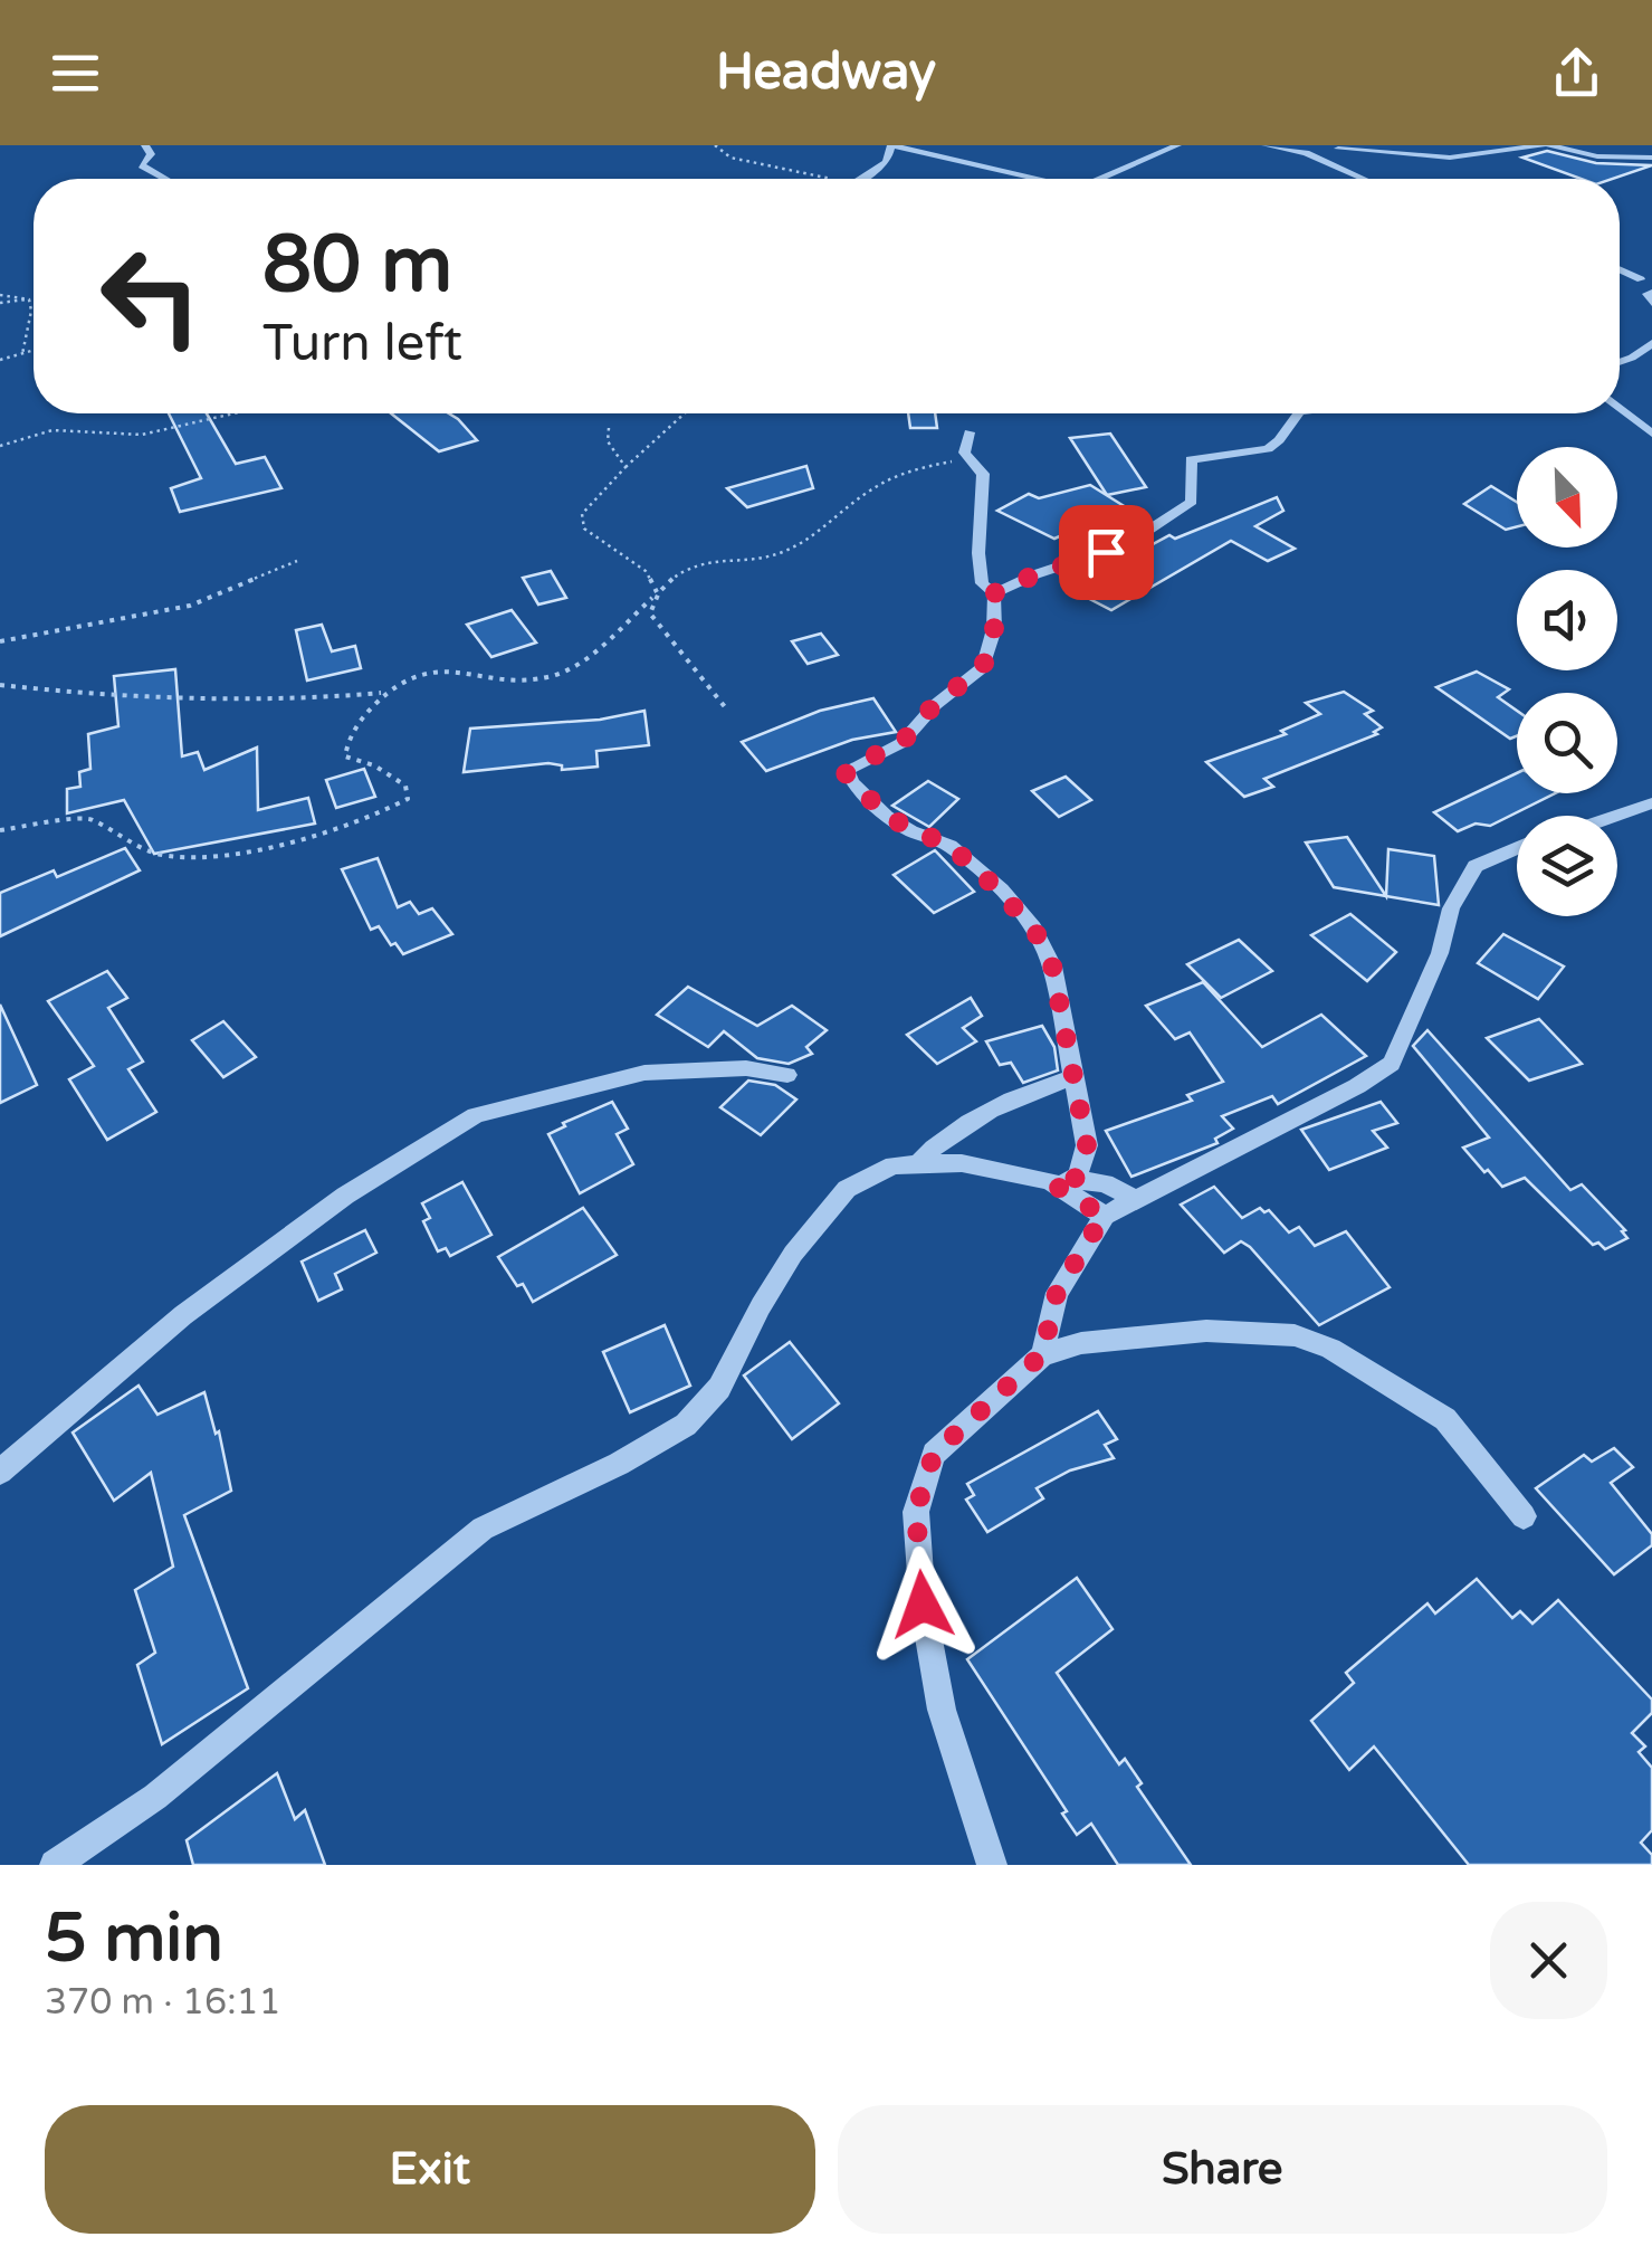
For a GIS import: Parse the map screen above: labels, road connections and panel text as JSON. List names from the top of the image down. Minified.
{"north":"bottom right","page":{"header":"Headway","turn":["80 m","Turn left"],"heading":["5 min","370 m · 16:11"],"buttons":["Exit","Share"]}}
